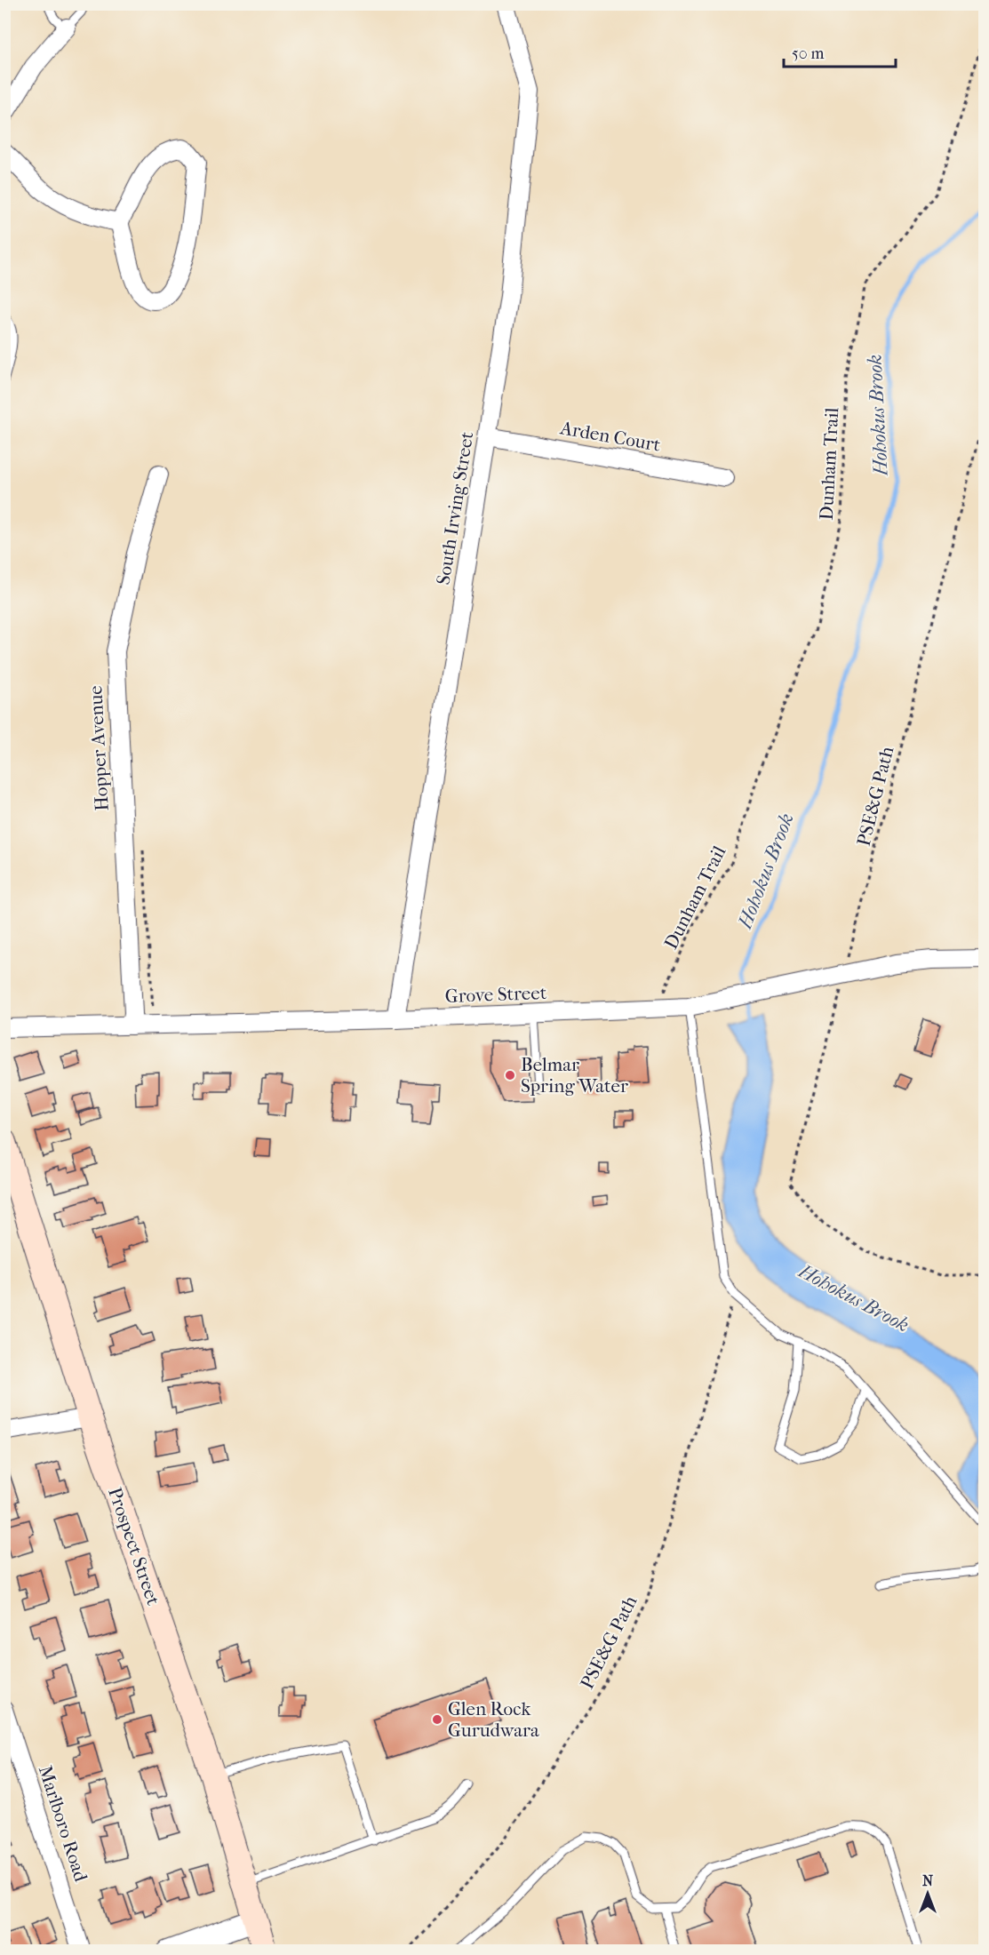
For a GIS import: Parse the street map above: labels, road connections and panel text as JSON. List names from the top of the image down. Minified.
{"streets":{"main road":["Prospect Street"],"street":["Arden Court","South Irving Street","Hopper Avenue","Grove Street","Marlboro Road"],"path":["Dunham Trail","PSE&G Path"]},"crossings":[["Arden Court","South Irving Street"],["South Irving Street","Grove Street"],["Hopper Avenue","Grove Street"],["PSE&G Path","Grove Street"]],"water":["Hohokus Brook"],"places":["Belmar Spring Water","Glen Rock Gurudwara"],"scale_bar":"50 m","north":"top"}
